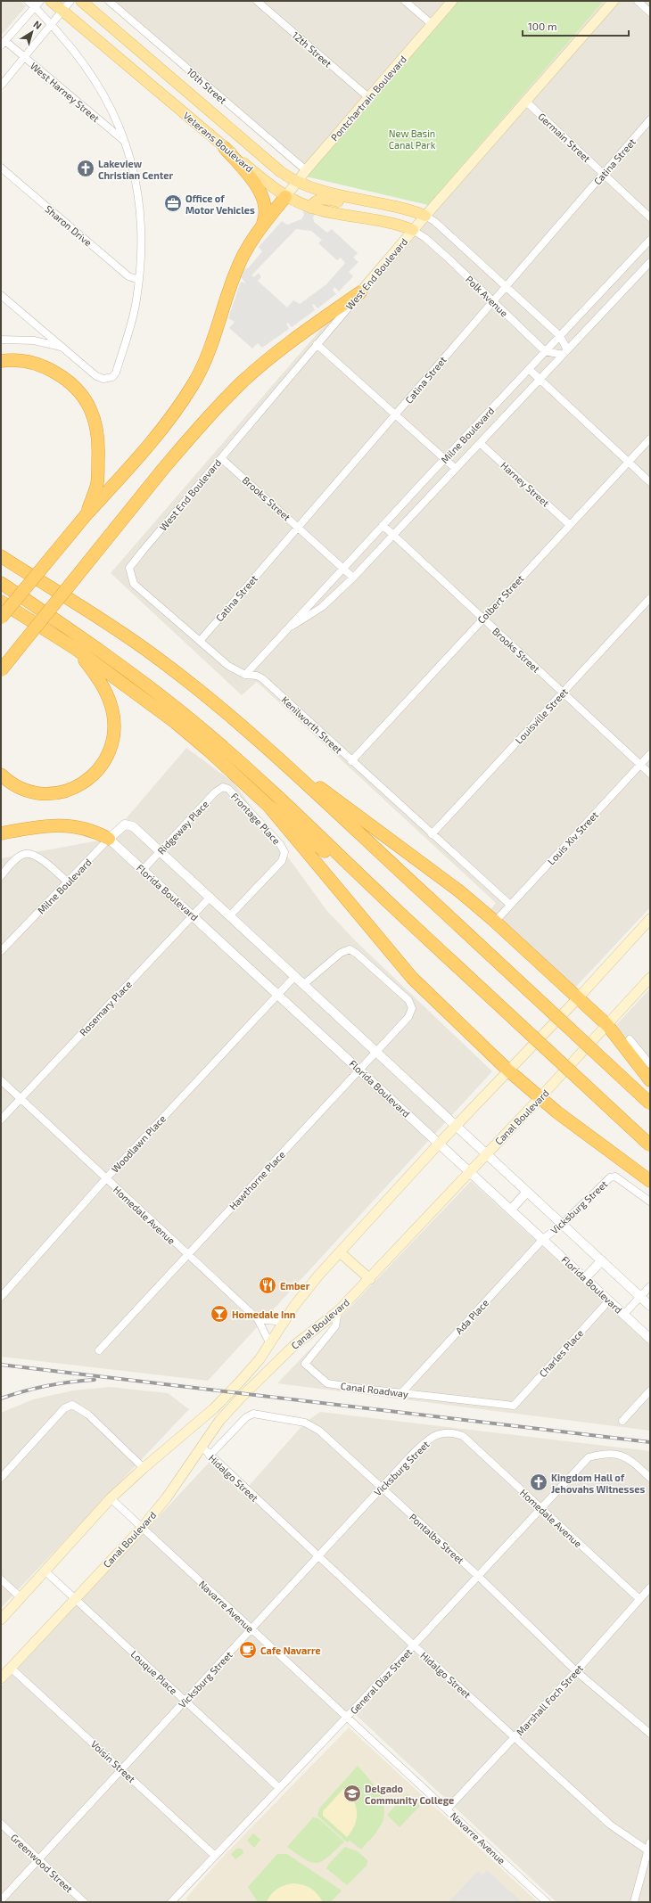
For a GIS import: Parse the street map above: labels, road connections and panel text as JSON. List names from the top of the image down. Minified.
{"streets":{"main road":["Pontchartrain Boulevard","Veterans Boulevard","West End Boulevard","Canal Boulevard"],"street":["12th Street","10th Street","West Harney Street","Germain Street","Catina Street","Sharon Drive","Polk Avenue","Milne Boulevard","Harney Street","Brooks Street","Colbert Street","Louisville Street","Kenilworth Street","Frontage Place","Ridgeway Place","Louis Xiv Street","Florida Boulevard","Rosemary Place","Woodlawn Place","Hawthorne Place","Vicksburg Street","Homedale Avenue","Ada Place","Charles Place","Canal Roadway","Hidalgo Street","Pontalba Street","Navarre Avenue","Louque Place","General Diaz Street","Marshall Foch Street","Voisin Street","Greenwood Street"]},"crossings":[["12th Street","Pontchartrain Boulevard"],["10th Street","Pontchartrain Boulevard"],["Pontchartrain Boulevard","Veterans Boulevard"],["Germain Street","Catina Street"],["Germain Street","West End Boulevard"],["Veterans Boulevard","West End Boulevard"],["Veterans Boulevard","Polk Avenue"],["Catina Street","Polk Avenue"],["Catina Street","Brooks Street"],["Catina Street","Kenilworth Street"],["West End Boulevard","Polk Avenue"],["West End Boulevard","Brooks Street"],["West End Boulevard","Kenilworth Street"],["Polk Avenue","Milne Boulevard"],["Milne Boulevard","Harney Street"],["Milne Boulevard","Brooks Street"],["Milne Boulevard","Kenilworth Street"],["Milne Boulevard","Ridgeway Place"],["Milne Boulevard","Florida Boulevard"],["Harney Street","Colbert Street"],["Brooks Street","Colbert Street"],["Brooks Street","Louisville Street"],["Brooks Street","Louis Xiv Street"],["Colbert Street","Kenilworth Street"],["Louisville Street","Kenilworth Street"],["Kenilworth Street","Louis Xiv Street"],["Frontage Place","Ridgeway Place"],["Ridgeway Place","Florida Boulevard"],["Florida Boulevard","Rosemary Place"],["Florida Boulevard","Canal Boulevard"],["Florida Boulevard","Woodlawn Place"],["Florida Boulevard","Hawthorne Place"],["Florida Boulevard","Vicksburg Street"],["Florida Boulevard","Ada Place"],["Florida Boulevard","Charles Place"],["Rosemary Place","Homedale Avenue"],["Canal Boulevard","Canal Roadway"],["Canal Boulevard","Hidalgo Street"],["Canal Boulevard","Navarre Avenue"],["Canal Boulevard","Louque Place"],["Canal Boulevard","Voisin Street"],["Woodlawn Place","Homedale Avenue"],["Hawthorne Place","Homedale Avenue"],["Vicksburg Street","Homedale Avenue"],["Vicksburg Street","Ada Place"],["Vicksburg Street","Hidalgo Street"],["Vicksburg Street","Pontalba Street"],["Vicksburg Street","Navarre Avenue"],["Vicksburg Street","Louque Place"],["Vicksburg Street","Voisin Street"],["Vicksburg Street","Greenwood Street"],["Homedale Avenue","General Diaz Street"],["Homedale Avenue","Marshall Foch Street"],["Ada Place","Canal Roadway"],["Charles Place","Canal Roadway"],["Hidalgo Street","Pontalba Street"],["Hidalgo Street","General Diaz Street"],["Hidalgo Street","Marshall Foch Street"],["Pontalba Street","General Diaz Street"],["Pontalba Street","Marshall Foch Street"],["Navarre Avenue","General Diaz Street"],["Navarre Avenue","Marshall Foch Street"],["Louque Place","General Diaz Street"],["General Diaz Street","Voisin Street"]],"parks":["New Basin Canal Park"],"places":{"church":["Lakeview Christian Center","Kingdom Hall of Jehovahs Witnesses"],"office":["Office of Motor Vehicles"],"restaurant":["Ember"],"bar":["Homedale Inn"],"cafe":["Cafe Navarre"],"school or university":["Delgado Community College"]},"scale_bar":"100 m","north":"top right"}
